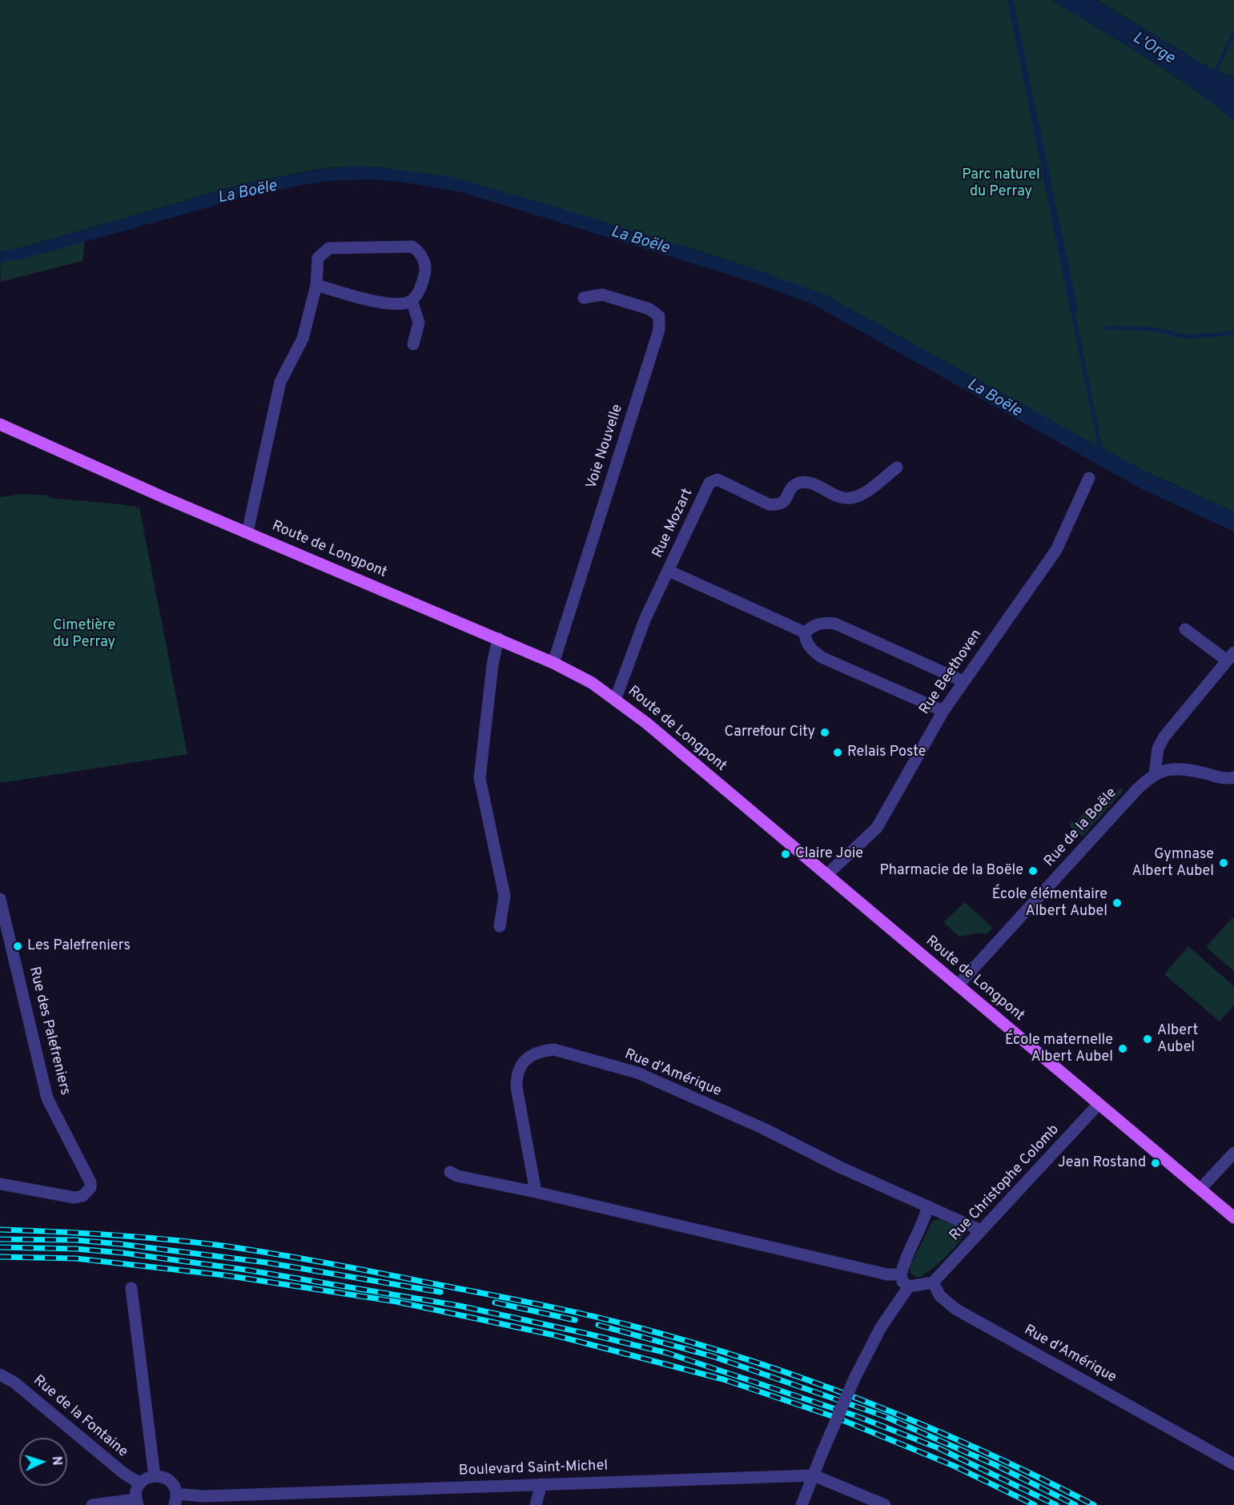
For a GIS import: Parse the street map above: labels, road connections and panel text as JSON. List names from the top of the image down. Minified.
{"streets":{"main road":["Route de Longpont"],"street":["Voie Nouvelle","Rue Mozart","Rue Beethoven","Rue de la Boële","Rue des Palefreniers","Rue d'Amérique","Rue Christophe Colomb","Rue de la Fontaine","Boulevard Saint-Michel"]},"crossings":[["Voie Nouvelle","Route de Longpont"],["Rue Mozart","Route de Longpont"],["Route de Longpont","Rue Beethoven"],["Route de Longpont","Rue de la Boële"],["Route de Longpont","Rue Christophe Colomb"],["Rue d'Amérique","Rue Christophe Colomb"]],"water":["L'Orge","La Boële"],"parks":["Parc naturel du Perray","Cimetière du Perray"],"places":["Carrefour City","Relais Poste","Claire Joie","Gymnase Albert Aubel","Pharmacie de la Boële","École élémentaire Albert Aubel","Les Palefreniers","Albert Aubel","École maternelle Albert Aubel","Jean Rostand"],"north":"right"}
